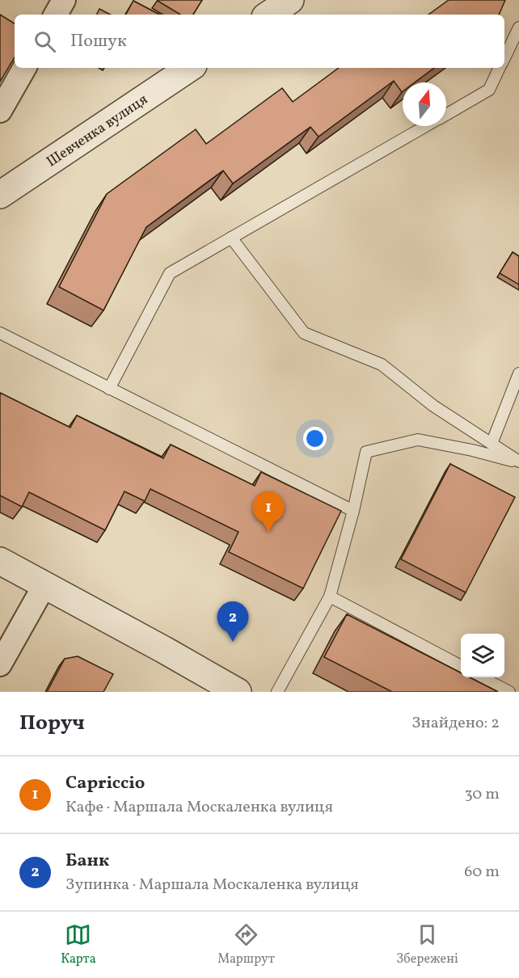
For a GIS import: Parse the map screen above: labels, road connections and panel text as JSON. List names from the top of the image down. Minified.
{"streets":{"street":["Шевченка вулиця"]},"north":"top","page":{"search":"Пошук","pins":["1","2"],"heading":["Поруч","Знайдено: 2"],"list":[{"mark":"1","name":"Capriccio","note":"Кафе · Маршала Москаленка вулиця","value":"30 m"},{"mark":"2","name":"Банк","note":"Зупинка · Маршала Москаленка вулиця","value":"60 m"}],"nav":["Карта","Маршрут","Збережені"]}}
